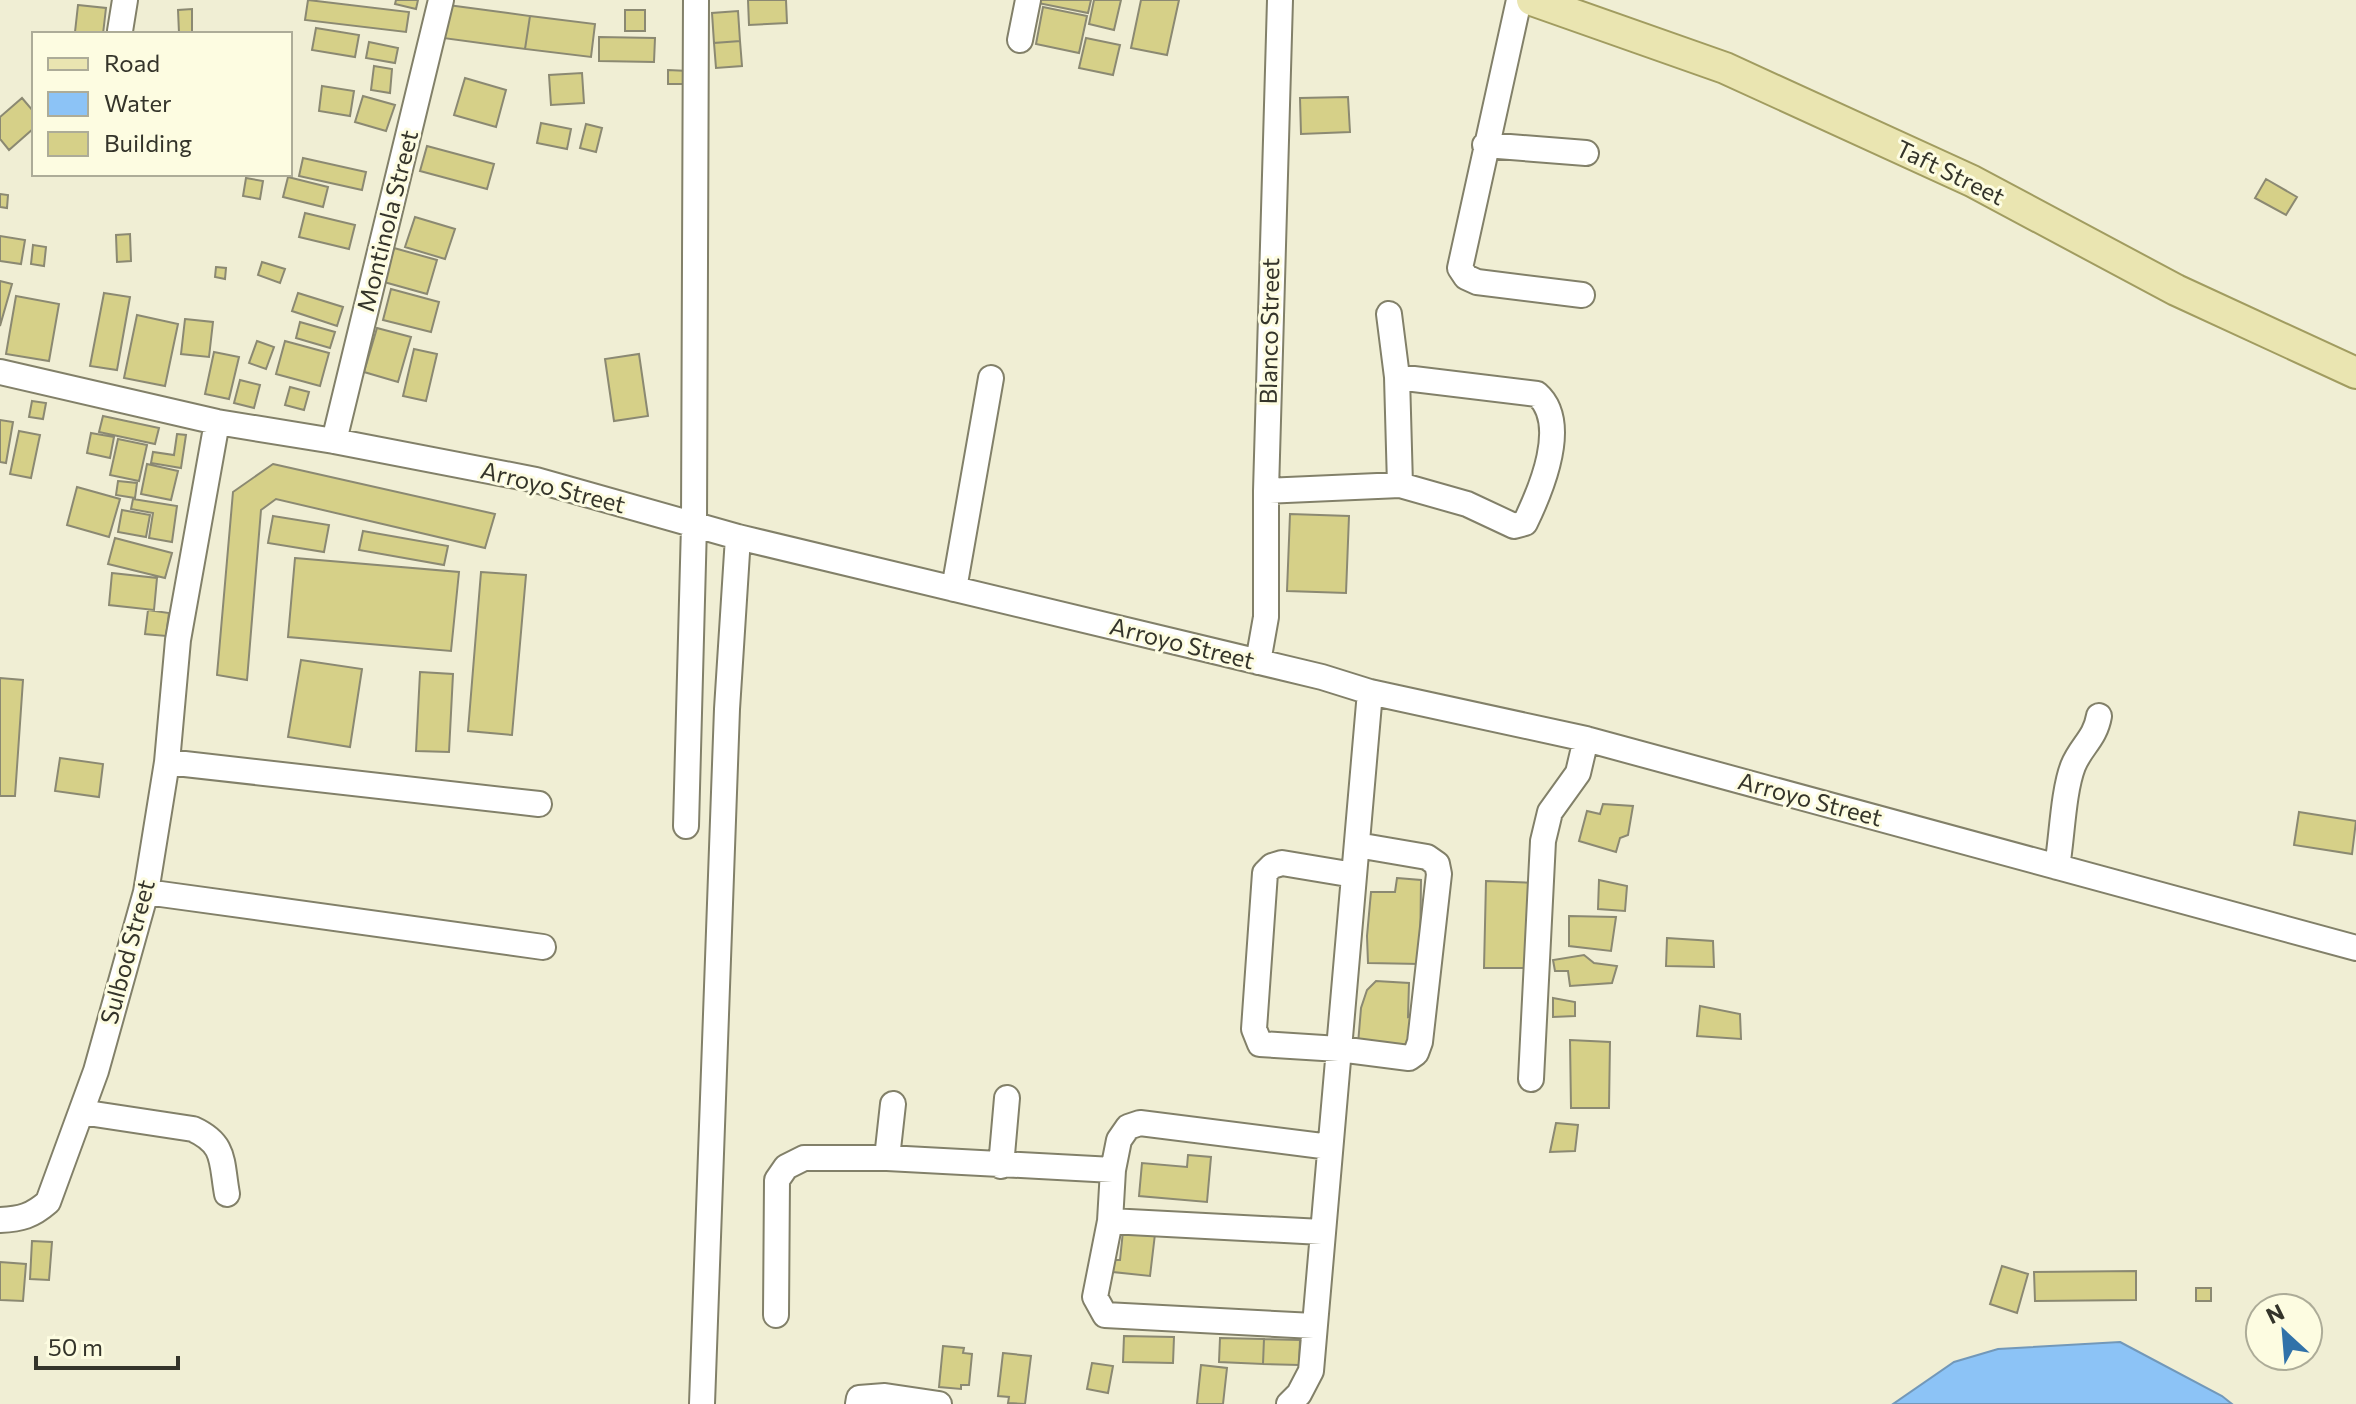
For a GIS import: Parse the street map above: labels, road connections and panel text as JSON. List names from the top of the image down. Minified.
{"streets":{"main road":["Taft Street"],"street":["Montinola Street","Blanco Street","Arroyo Street","Sulbod Street"]},"crossings":[["Montinola Street","Arroyo Street"],["Blanco Street","Arroyo Street"],["Arroyo Street","Sulbod Street"]],"legend":["Road","Water","Building"],"scale_bar":"50 m","north":"top left"}
